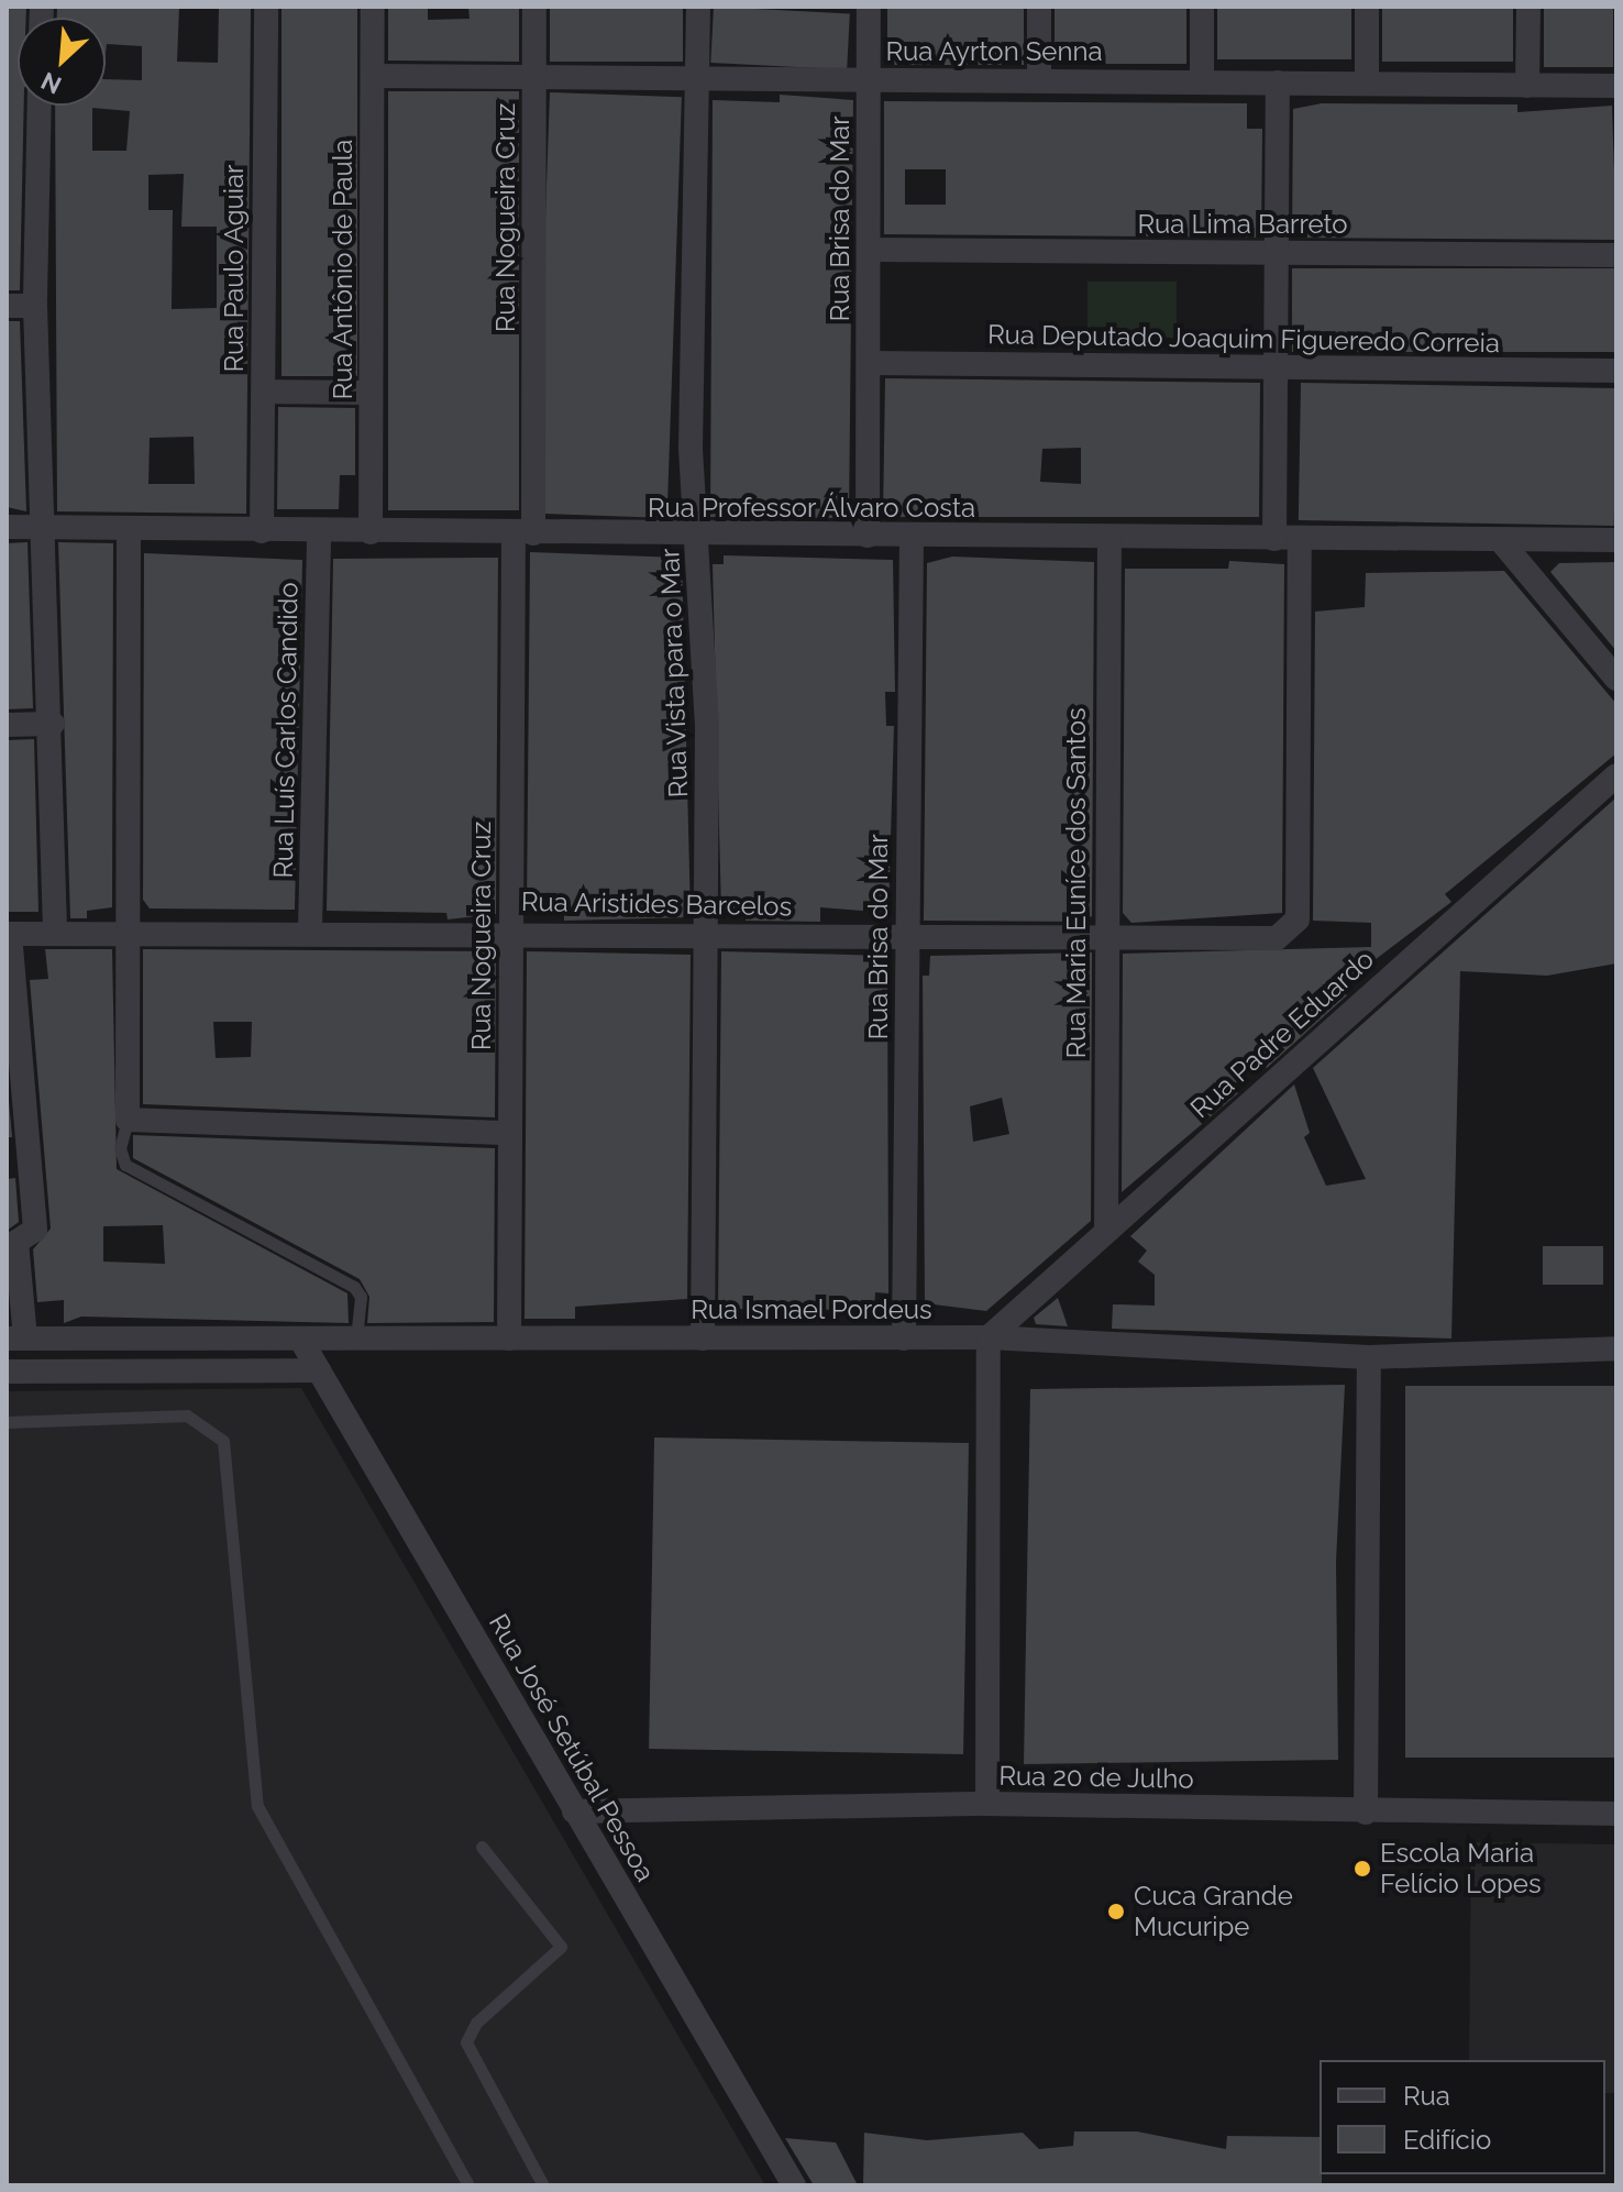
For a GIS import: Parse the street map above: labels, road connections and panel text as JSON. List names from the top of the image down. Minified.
{"streets":{"street":["Rua Ayrton Senna","Rua Nogueira Cruz","Rua Brisa do Mar","Rua Lima Barreto","Rua Paulo Aguiar","Rua Antônio de Paula","Rua Deputado Joaquim Figueredo Correia","Rua Professor Álvaro Costa","Rua Vista para o Mar","Rua Luís Carlos Candido","Rua Maria Euníce dos Santos","Rua Aristides Barcelos","Rua Padre Eduardo","Rua Ismael Pordeus","Rua José Setúbal Pessoa","Rua 20 de Julho"]},"crossings":[["Rua Ayrton Senna","Rua Nogueira Cruz"],["Rua Ayrton Senna","Rua Brisa do Mar"],["Rua Ayrton Senna","Rua Antônio de Paula"],["Rua Ayrton Senna","Rua Vista para o Mar"],["Rua Nogueira Cruz","Rua Professor Álvaro Costa"],["Rua Nogueira Cruz","Rua Aristides Barcelos"],["Rua Nogueira Cruz","Rua Ismael Pordeus"],["Rua Brisa do Mar","Rua Lima Barreto"],["Rua Brisa do Mar","Rua Deputado Joaquim Figueredo Correia"],["Rua Brisa do Mar","Rua Professor Álvaro Costa"],["Rua Brisa do Mar","Rua Aristides Barcelos"],["Rua Brisa do Mar","Rua Ismael Pordeus"],["Rua Paulo Aguiar","Rua Professor Álvaro Costa"],["Rua Antônio de Paula","Rua Professor Álvaro Costa"],["Rua Professor Álvaro Costa","Rua Vista para o Mar"],["Rua Professor Álvaro Costa","Rua Luís Carlos Candido"],["Rua Professor Álvaro Costa","Rua Maria Euníce dos Santos"],["Rua Professor Álvaro Costa","Rua Aristides Barcelos"],["Rua Vista para o Mar","Rua Aristides Barcelos"],["Rua Vista para o Mar","Rua Ismael Pordeus"],["Rua Luís Carlos Candido","Rua Aristides Barcelos"],["Rua Maria Euníce dos Santos","Rua Aristides Barcelos"],["Rua Maria Euníce dos Santos","Rua Padre Eduardo"],["Rua Padre Eduardo","Rua Ismael Pordeus"],["Rua Ismael Pordeus","Rua José Setúbal Pessoa"],["Rua José Setúbal Pessoa","Rua 20 de Julho"]],"places":["Escola Maria Felício Lopes","Cuca Grande Mucuripe"],"legend":["Rua","Edifício"],"north":"bottom left"}
